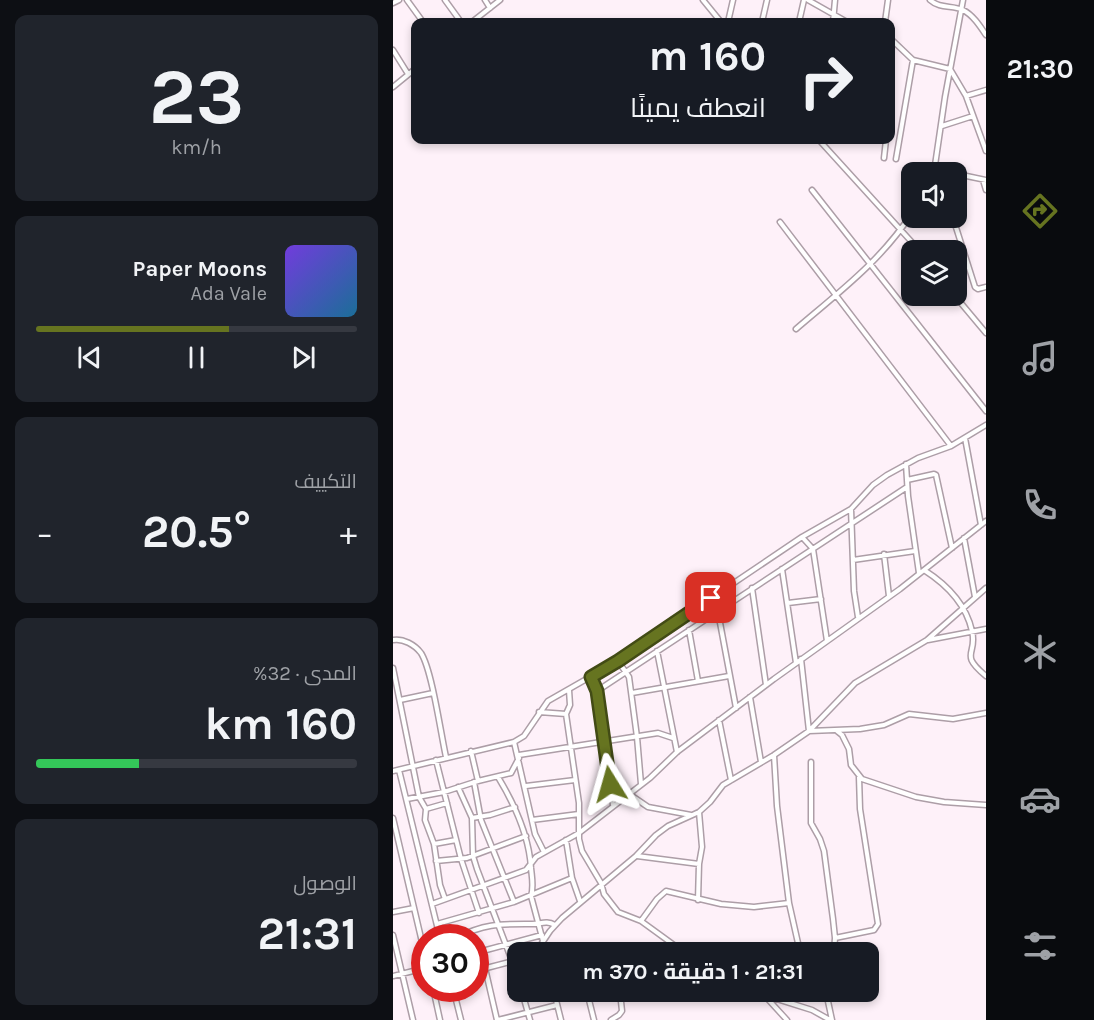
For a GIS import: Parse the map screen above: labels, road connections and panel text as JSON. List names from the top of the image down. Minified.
{"page":{"tabs":"21:30","tile":[["23","km/h"],"التكييف",["المدى · 32%","160 km"],["الوصول","21:31"]],"turn":["160 m","انعطف يمينًا"],"song":["Paper Moons","Ada Vale"],"heat":["−","20.5°","+"],"limit":"30","trip":"21:31 · 1 دقيقة · 370 m"}}
